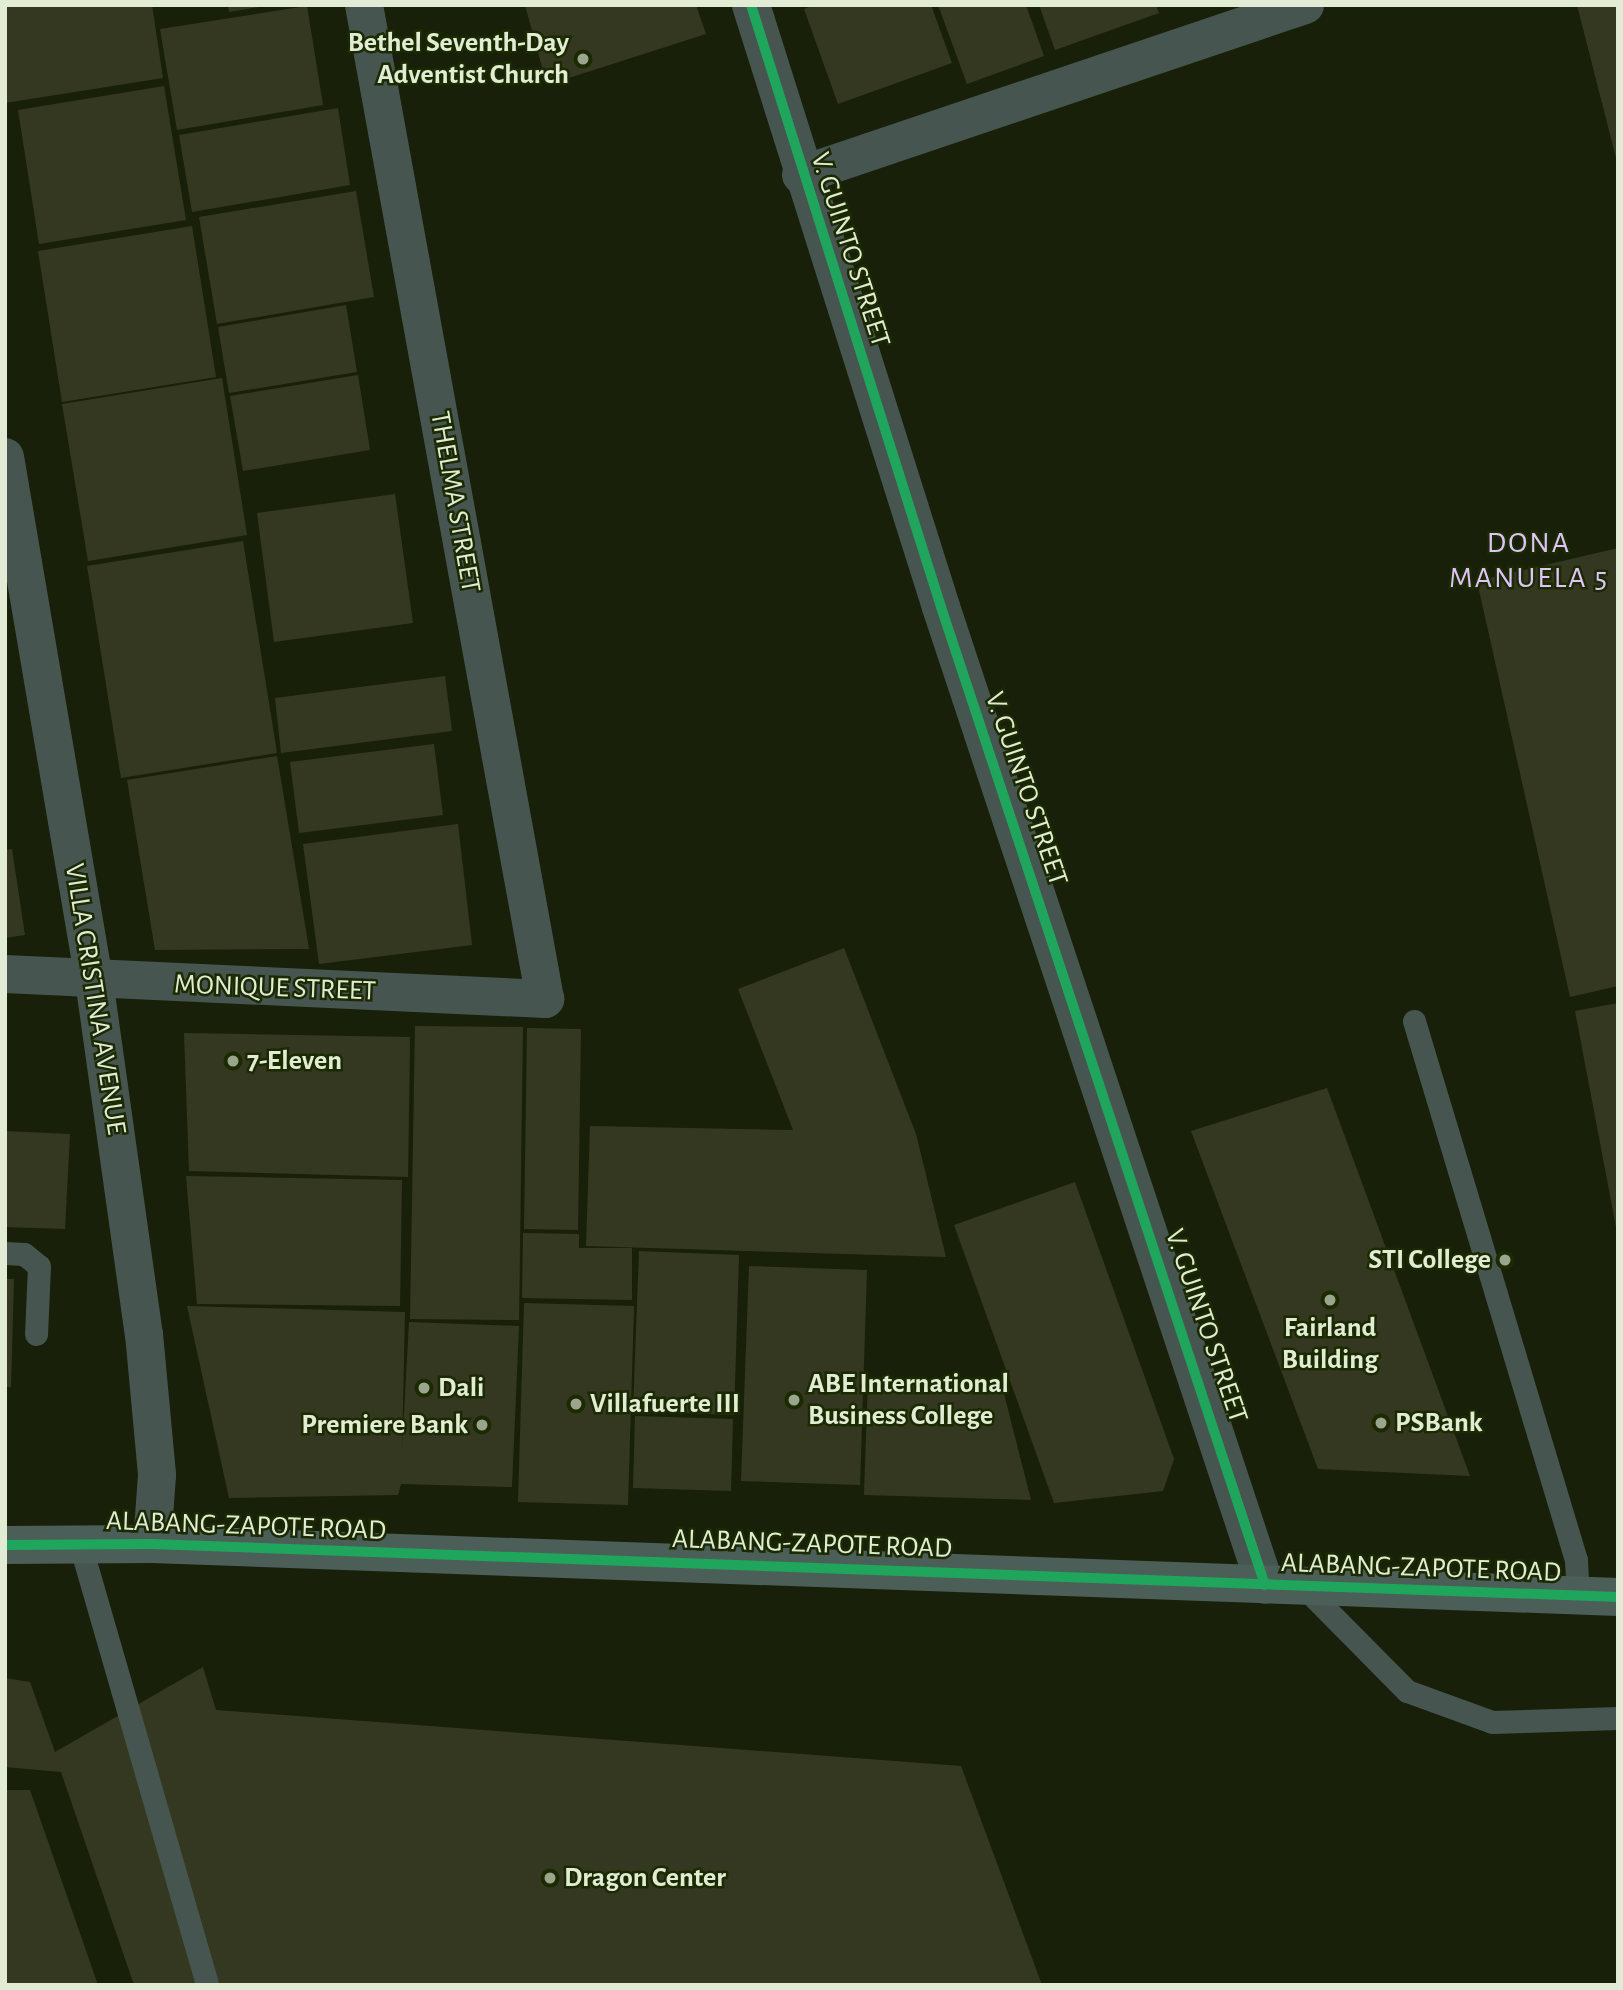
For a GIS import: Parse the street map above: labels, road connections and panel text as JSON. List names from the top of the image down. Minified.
{"streets":{"highway":["ALABANG-ZAPOTE ROAD"],"street":["V. GUINTO STREET","THELMA STREET","MONIQUE STREET","VILLA CRISTINA AVENUE"]},"crossings":[["V. GUINTO STREET","ALABANG-ZAPOTE ROAD"],["THELMA STREET","MONIQUE STREET"],["MONIQUE STREET","VILLA CRISTINA AVENUE"],["VILLA CRISTINA AVENUE","ALABANG-ZAPOTE ROAD"]],"districts":["DONA MANUELA 5"],"places":["Bethel Seventh-Day Adventist Church","7-Eleven","STI College","Fairland Building","Dali","ABE International Business College","Villafuerte III","PSBank","Premiere Bank","Dragon Center"]}
